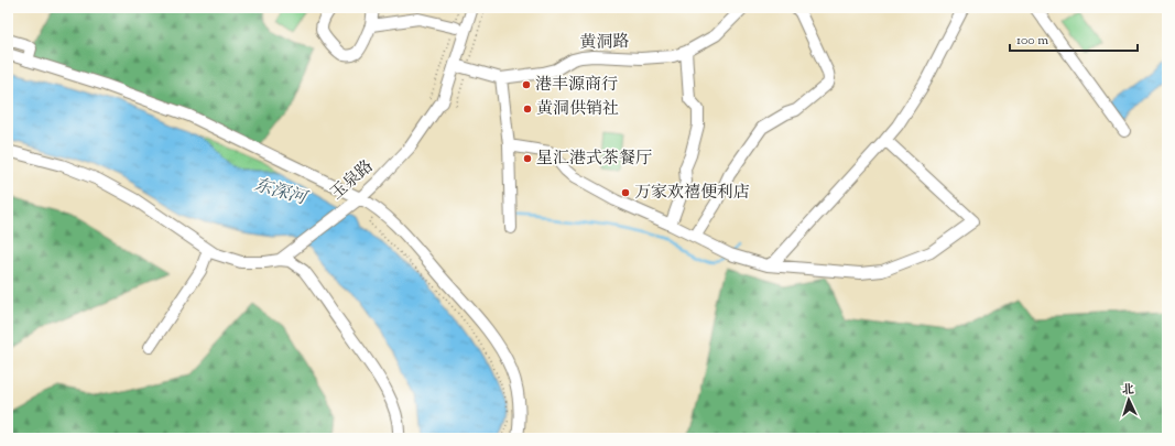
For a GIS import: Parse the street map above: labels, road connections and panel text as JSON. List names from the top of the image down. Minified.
{"streets":{"street":["黄洞路","玉泉路"]},"crossings":[["黄洞路","玉泉路"]],"water":["东深河"],"places":["港丰源商行","黄洞供销社","星汇港式茶餐厅","万家欢禧便利店"],"scale_bar":"100 m","north":"top"}
